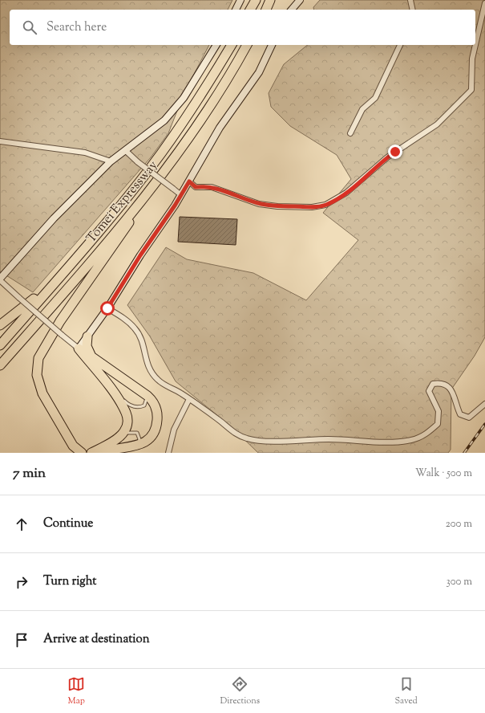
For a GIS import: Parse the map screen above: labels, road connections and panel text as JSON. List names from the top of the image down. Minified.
{"streets":{"highway":["Tomei Expressway"]},"page":{"search":"Search here","heading":["7 min","Walk · 500 m"],"list":[["Continue","200 m"],["Turn right","300 m"],"Arrive at destination"],"nav":["Map","Directions","Saved"]}}
